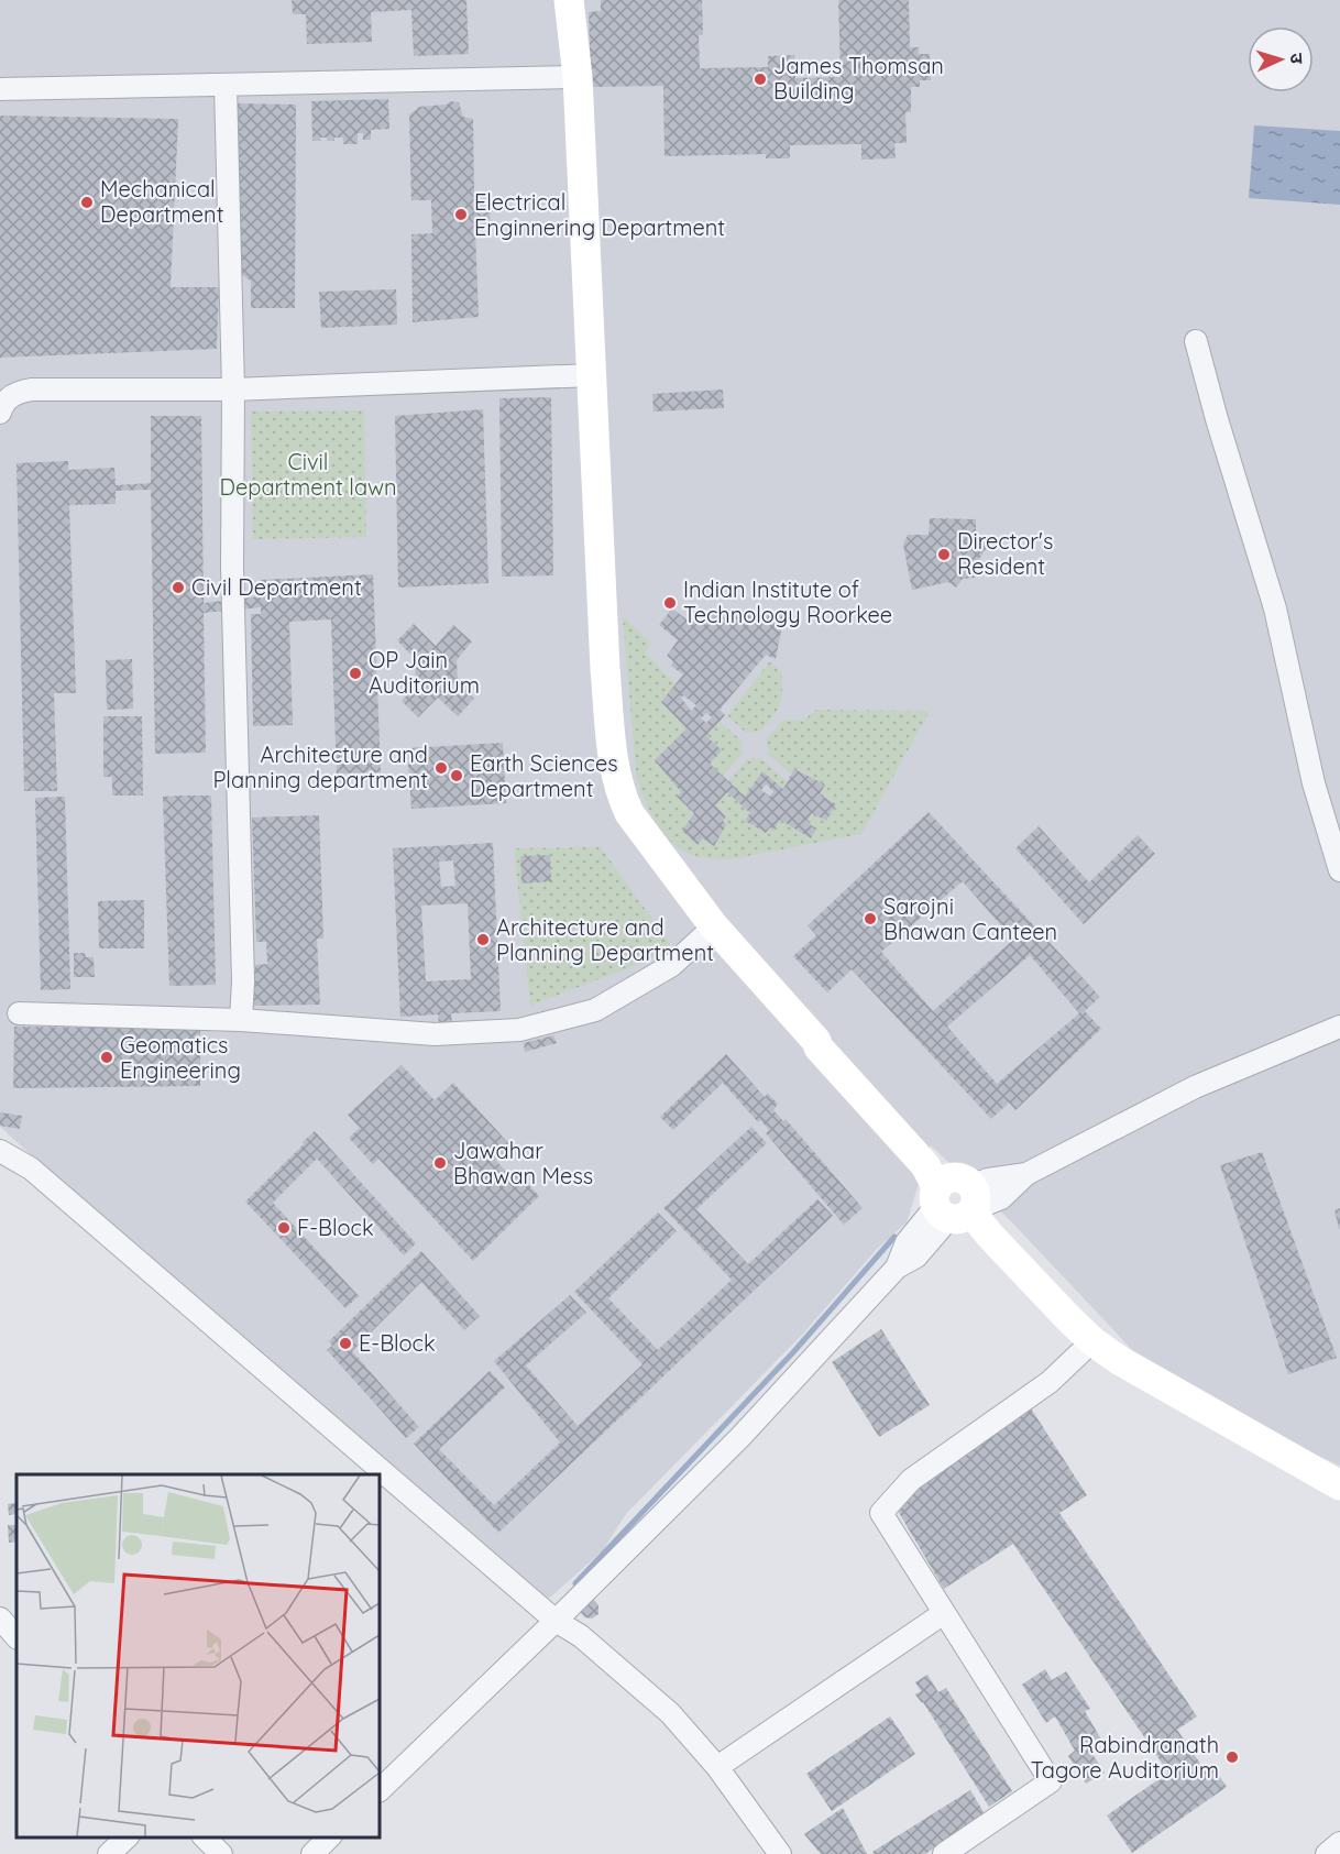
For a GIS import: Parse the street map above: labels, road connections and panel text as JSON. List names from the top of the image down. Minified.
{"parks":["Civil Department lawn"],"places":["James Thomsan Building","Mechanical Department","Electrical Enginnering Department","Director's Resident","Civil Department","Indian Institute of Technology Roorkee","OP Jain Auditorium","Architecture and Planning department","Earth Sciences Department","Sarojni Bhawan Canteen","Architecture and Planning Department","Geomatics Engineering","Jawahar Bhawan Mess","F-Block","E-Block","Rabindranath Tagore Auditorium"],"north":"right"}
